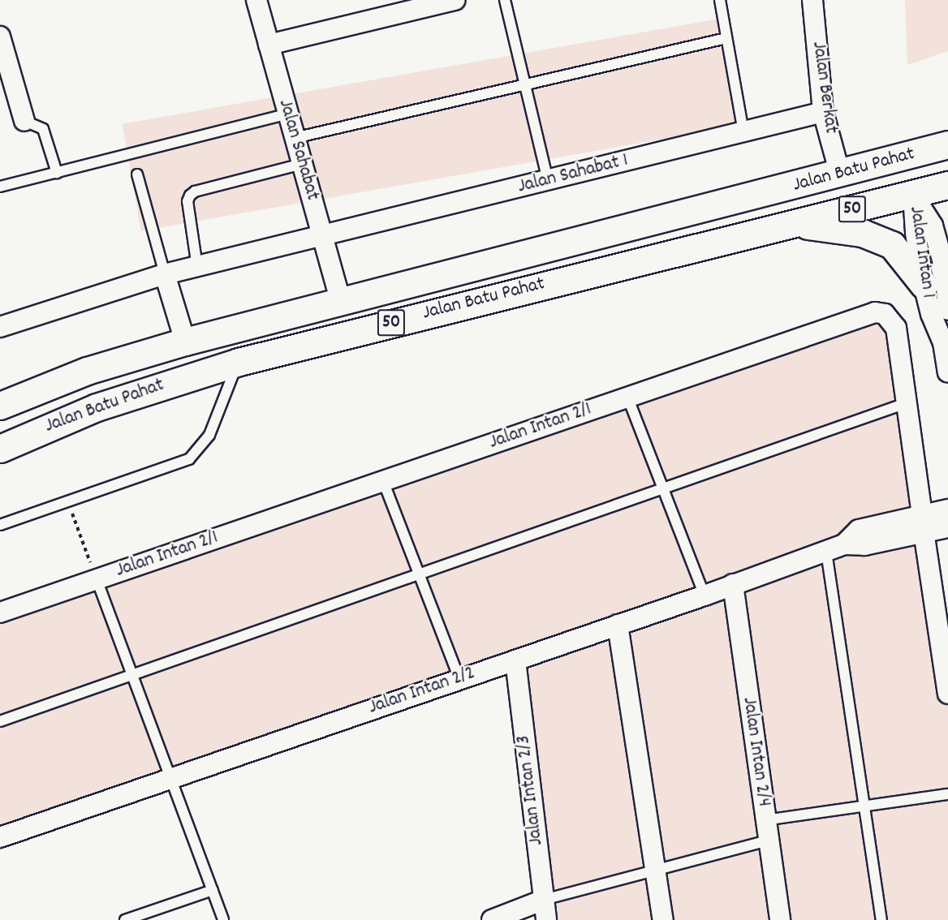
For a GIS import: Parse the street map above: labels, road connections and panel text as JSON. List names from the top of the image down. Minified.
{"streets":{"highway":["Jalan Batu Pahat","50"],"street":["Jalan Berkat","Jalan Sahabat","Jalan Sahabat 1","Jalan Intan 1","Jalan Intan 2/1","Jalan Intan 2/2","Jalan Intan 2/4","Jalan Intan 2/3"]},"crossings":[["Jalan Berkat","Jalan Batu Pahat"],["Jalan Berkat","Jalan Sahabat 1"],["Jalan Sahabat","Jalan Batu Pahat"],["Jalan Sahabat","Jalan Sahabat 1"],["Jalan Batu Pahat","Jalan Intan 1"],["Jalan Intan 2/1","Jalan Intan 2/2"],["Jalan Intan 2/2","Jalan Intan 2/4"],["Jalan Intan 2/2","Jalan Intan 2/3"]]}
